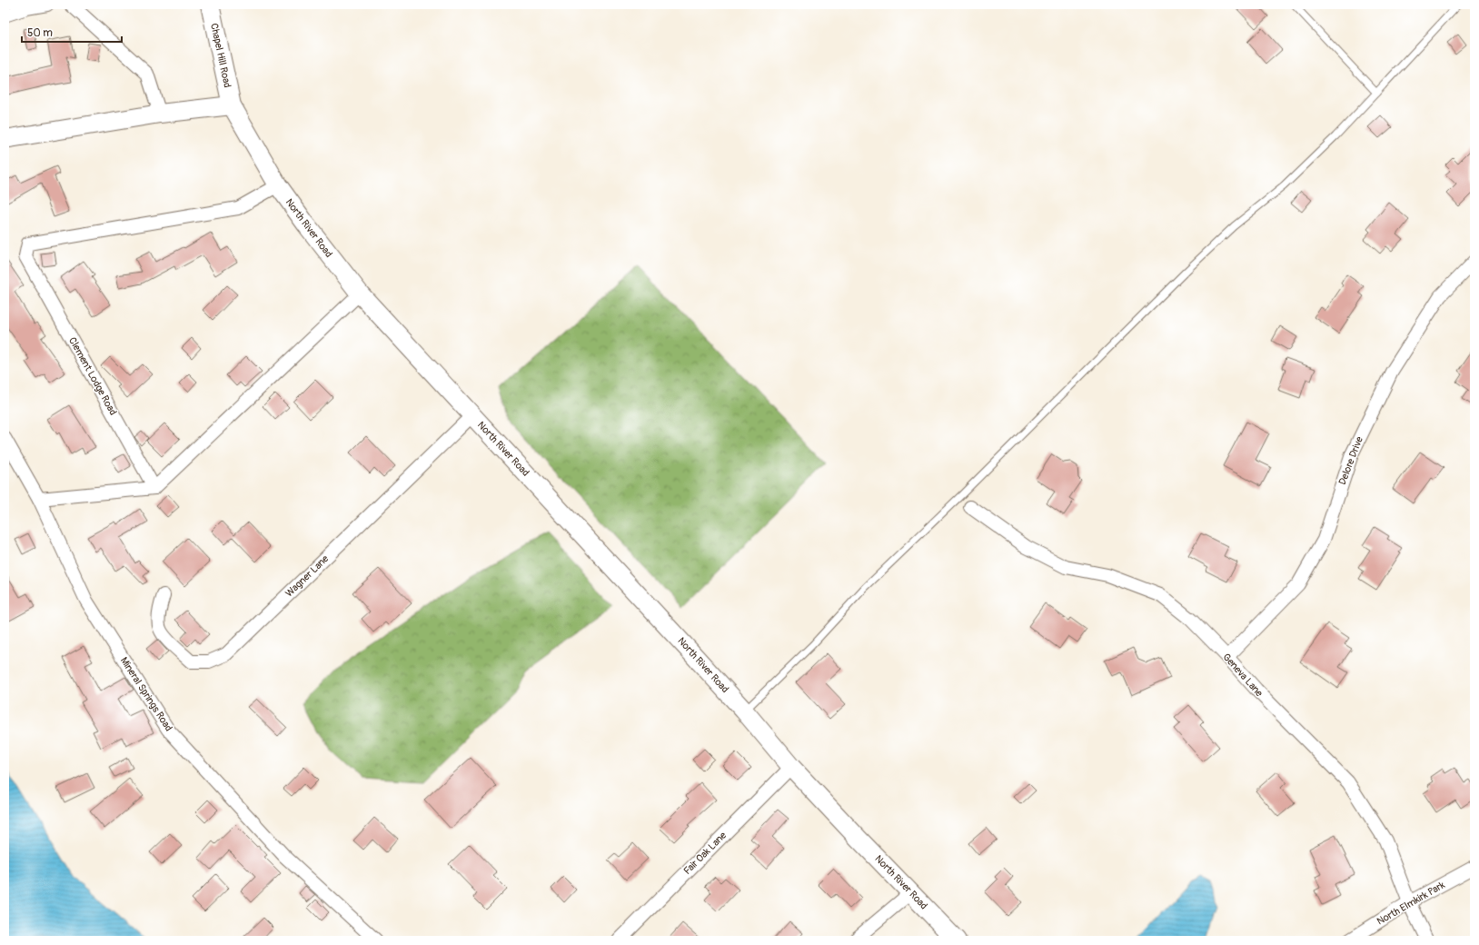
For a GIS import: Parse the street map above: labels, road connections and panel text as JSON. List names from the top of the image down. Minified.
{"streets":{"street":["Chapel Hill Road","North River Road","Clement Lodge Road","Delore Drive","Wagner Lane","Geneva Lane","Mineral Springs Road","Fair Oak Lane","North Elmkirk Park"]},"crossings":[["Chapel Hill Road","North River Road"],["North River Road","Clement Lodge Road"],["North River Road","Wagner Lane"],["North River Road","Fair Oak Lane"],["Delore Drive","Geneva Lane"],["Geneva Lane","North Elmkirk Park"]],"scale_bar":"50 m"}
